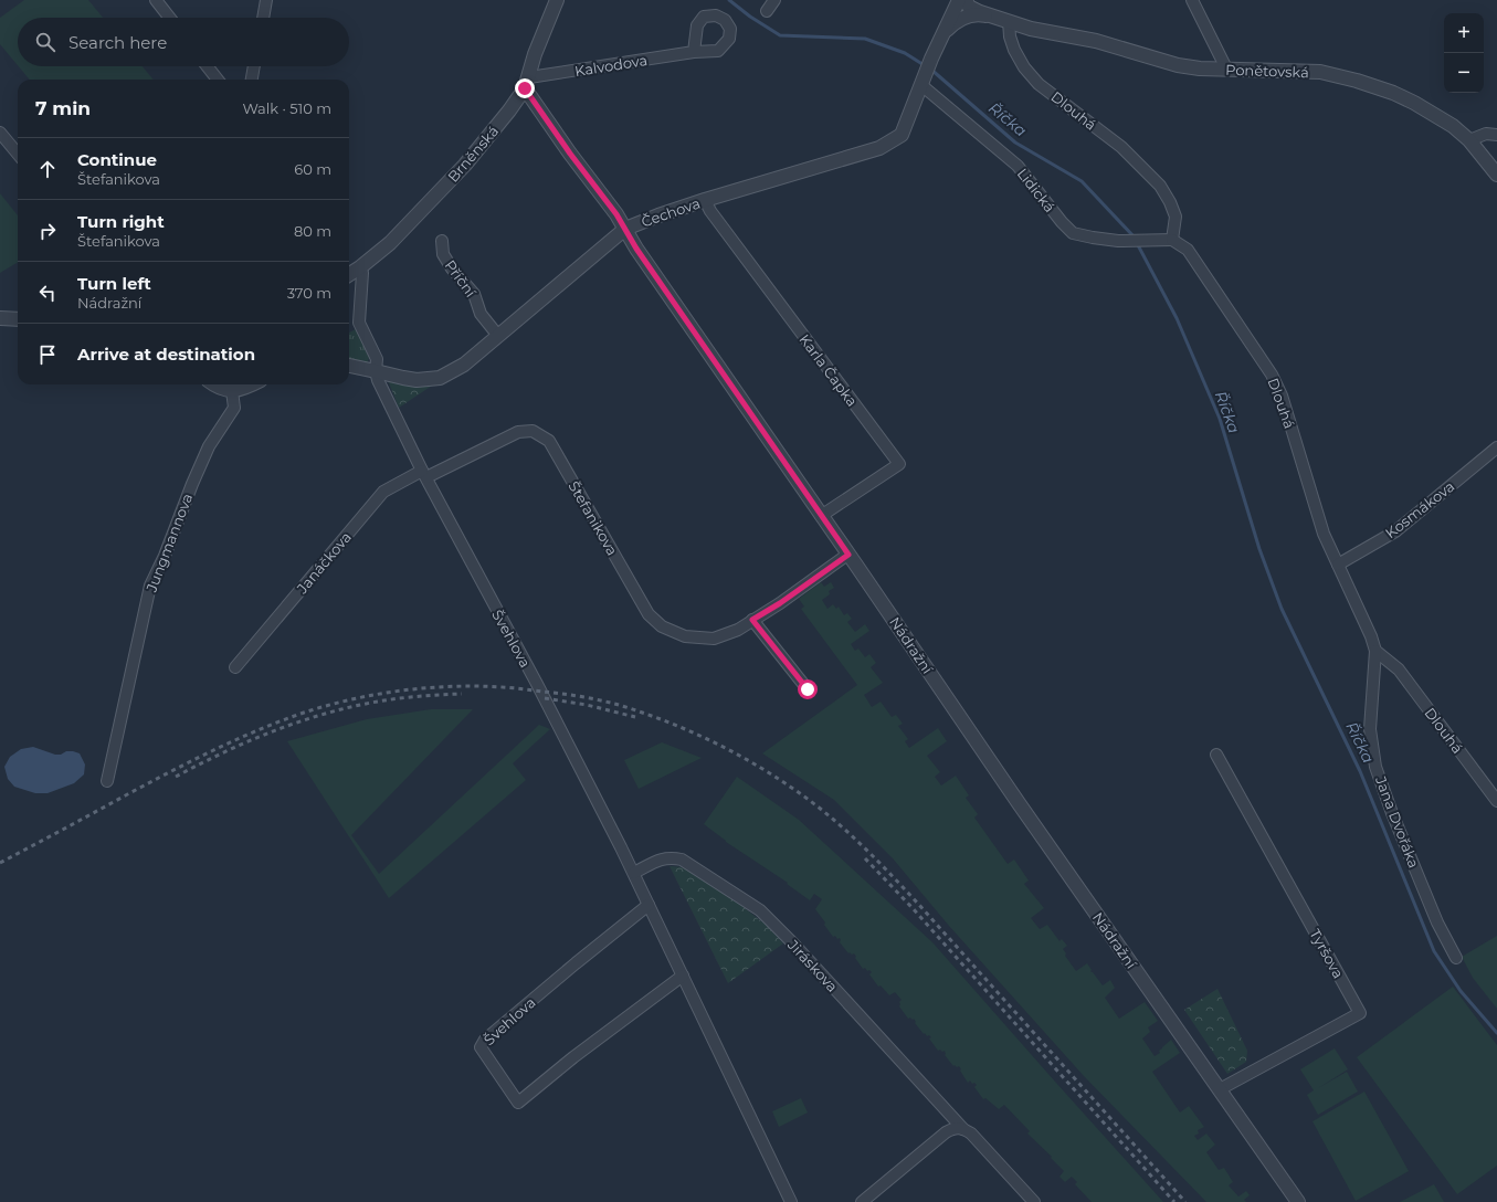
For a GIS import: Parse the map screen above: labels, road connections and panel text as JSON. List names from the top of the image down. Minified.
{"streets":{"street":["Kalvodova","Ponětovská","Dlouhá","Brněnská","Lidická","Čechova","Příční","Karla Čapka","Kosmákova","Štefanikova","Jungmannova","Janáčkova","Švehlova","Nádražní","Jana Dvořáka","Tyršova","Jiráskova"]},"crossings":[["Kalvodova","Brněnská"],["Kalvodova","Nádražní"],["Ponětovská","Dlouhá"],["Dlouhá","Lidická"],["Dlouhá","Kosmákova"],["Dlouhá","Jana Dvořáka"],["Brněnská","Nádražní"],["Lidická","Čechova"],["Čechova","Příční"],["Čechova","Karla Čapka"],["Čechova","Švehlova"],["Čechova","Nádražní"],["Karla Čapka","Nádražní"],["Štefanikova","Janáčkova"],["Štefanikova","Švehlova"],["Štefanikova","Nádražní"],["Janáčkova","Švehlova"],["Švehlova","Jiráskova"],["Nádražní","Tyršova"]],"water":["Říčka"],"page":{"map_buttons":["+","−"],"search":"Search here","heading":["7 min","Walk · 510 m"],"list":[["Continue","Štefanikova","60 m"],["Turn right","Štefanikova","80 m"],["Turn left","Nádražní","370 m"],"Arrive at destination"]}}
